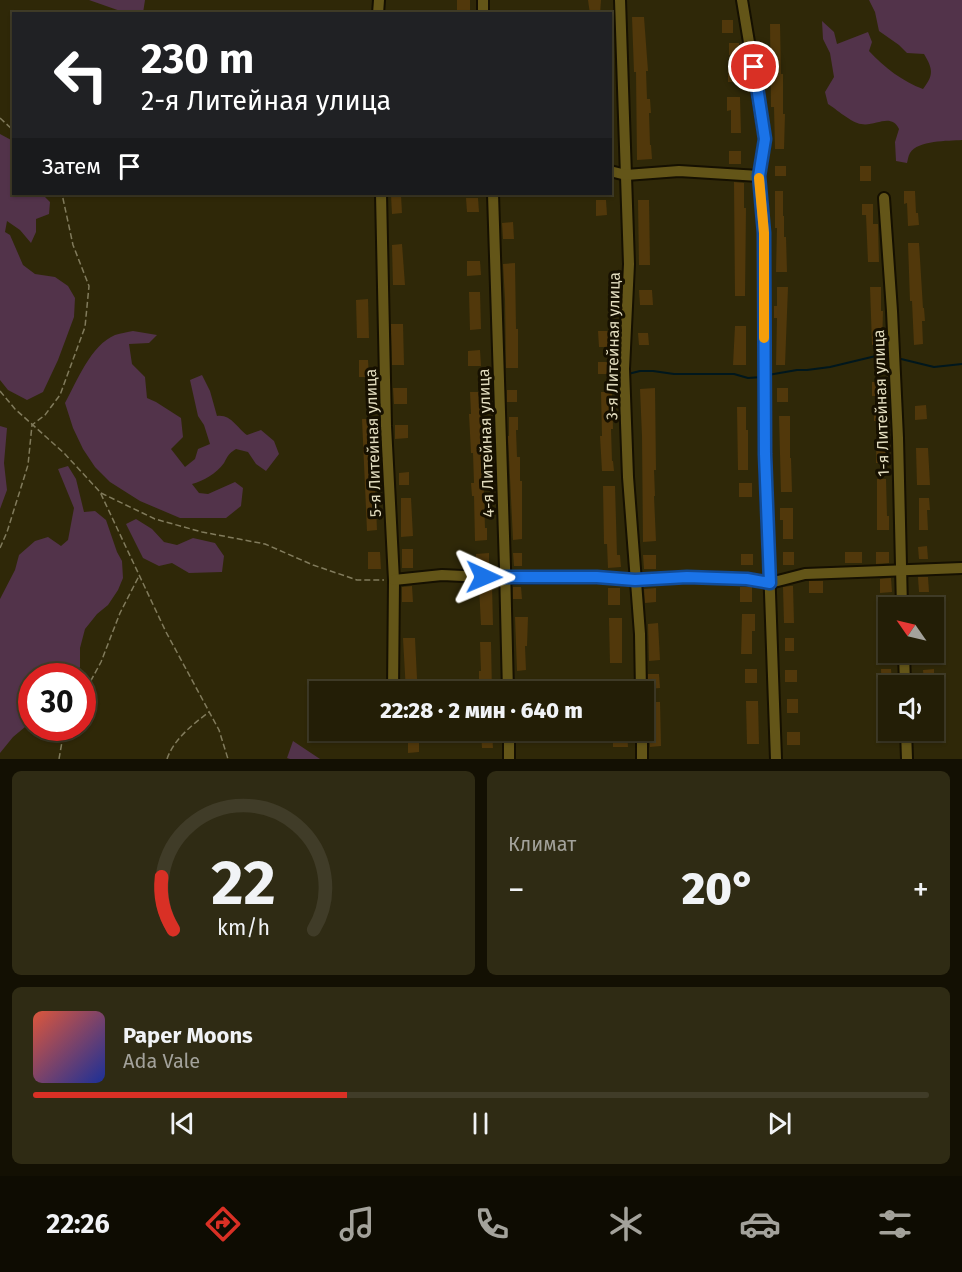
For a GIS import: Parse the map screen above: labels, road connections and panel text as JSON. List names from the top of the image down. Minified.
{"streets":{"street":["3-я Литейная улица","1-я Литейная улица","5-я Литейная улица","4-я Литейная улица"]},"north":"top left","page":{"turn":["230 m","2-я Литейная улица"],"then":"Затем","limit":"30","trip":"22:28 · 2 мин · 640 m","tile":"Климат","heat":["−","20°","+"],"song":["Paper Moons","Ada Vale"],"tabs":"22:26","gauge":["22","km/h"]}}
